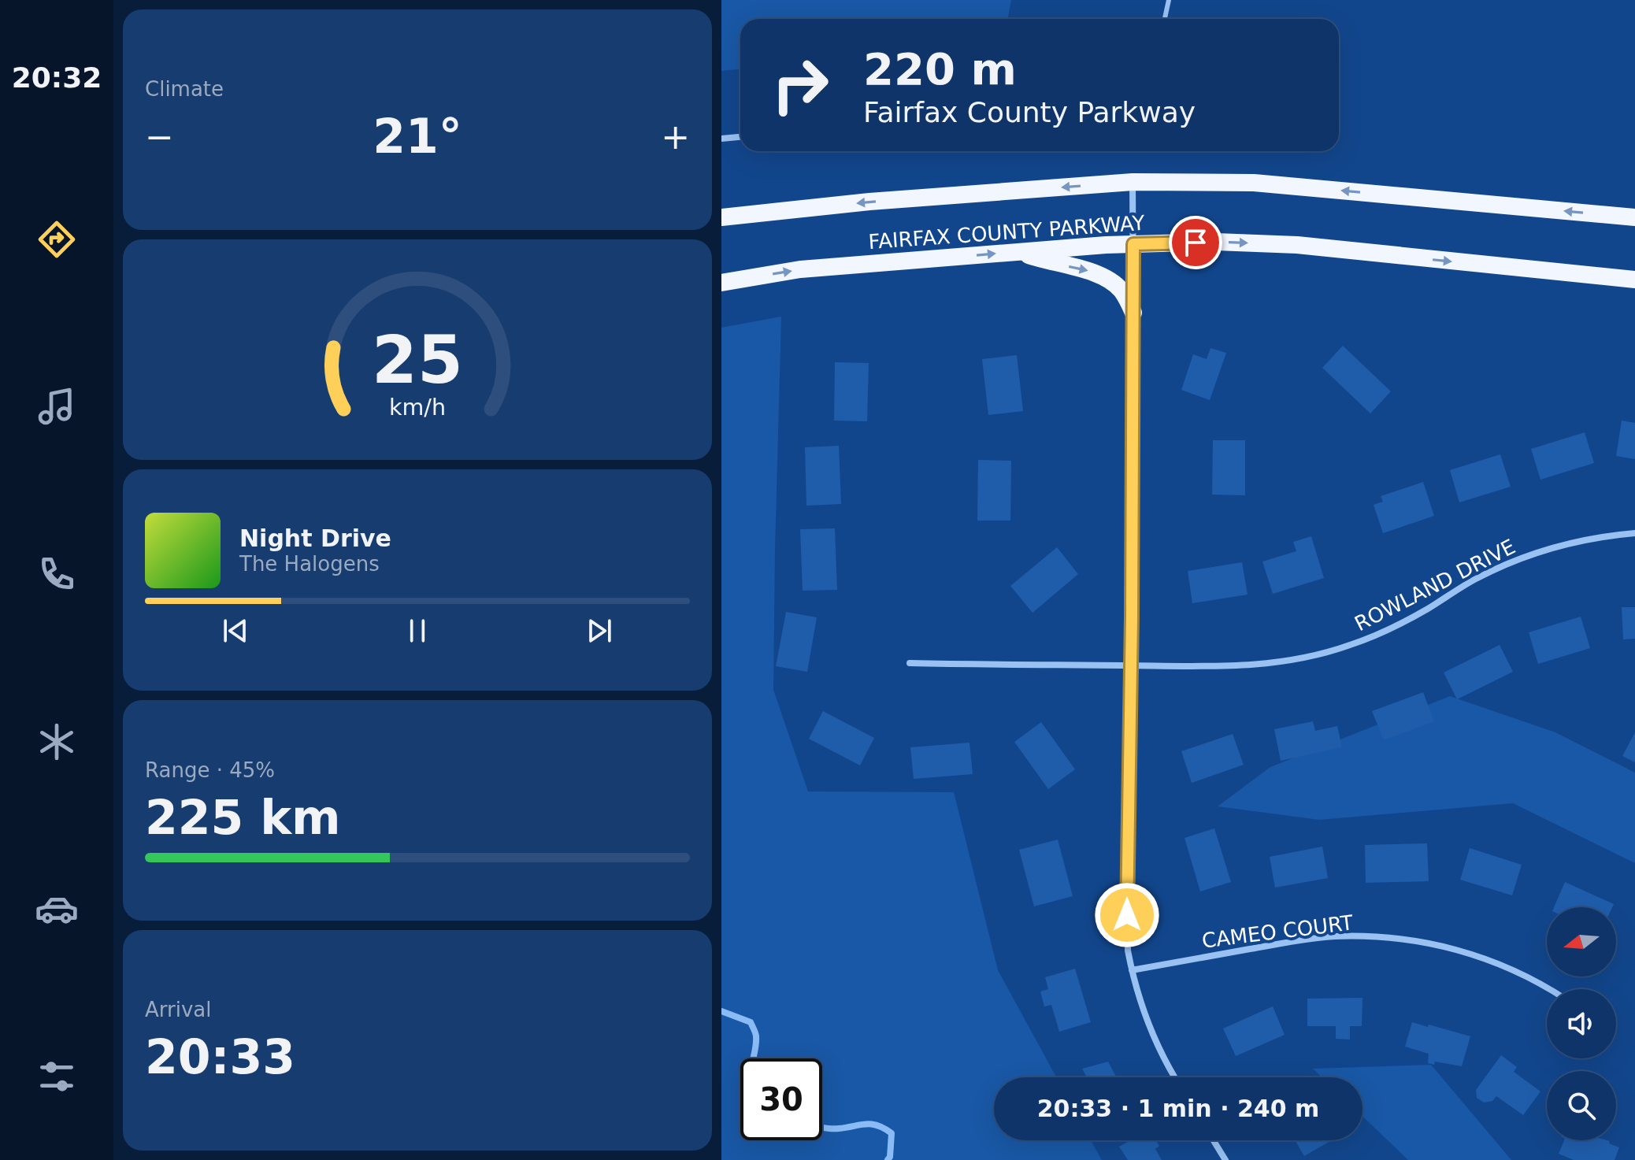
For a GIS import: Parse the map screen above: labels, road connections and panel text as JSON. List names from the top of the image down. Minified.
{"streets":{"highway":["FAIRFAX COUNTY PARKWAY"],"street":["ROWLAND DRIVE","CAMEO COURT"]},"north":"left","page":{"tabs":"20:32","tile":["Climate",["Range · 45%","225 km"],["Arrival","20:33"]],"turn":["220 m","Fairfax County Parkway"],"heat":["−","21°","+"],"song":["Night Drive","The Halogens"],"limit":"30","trip":"20:33 · 1 min · 240 m","gauge":["25","km/h"]}}
